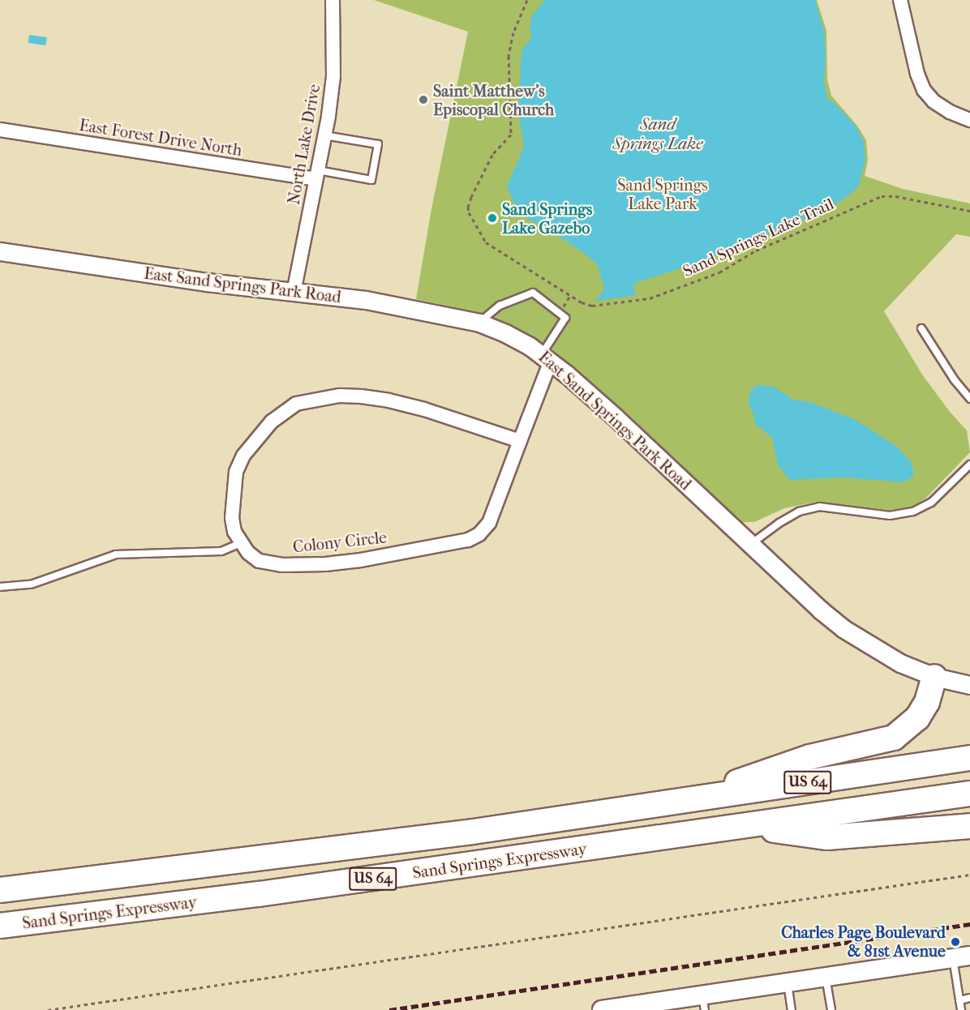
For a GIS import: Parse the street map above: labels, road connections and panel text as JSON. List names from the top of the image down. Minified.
{"streets":{"highway":["US 64","Sand Springs Expressway"],"street":["East Forest Drive North","North Lake Drive","East Sand Springs Park Road","Colony Circle"],"path":["Sand Springs Lake Trail"]},"crossings":[["East Forest Drive North","North Lake Drive"],["North Lake Drive","East Sand Springs Park Road"],["East Sand Springs Park Road","Colony Circle"]],"water":["Sand Springs Lake"],"parks":["Sand Springs Lake Park"],"places":["Saint Matthew's Episcopal Church","Sand Springs Lake Gazebo","Charles Page Boulevard & 81st Avenue"]}
